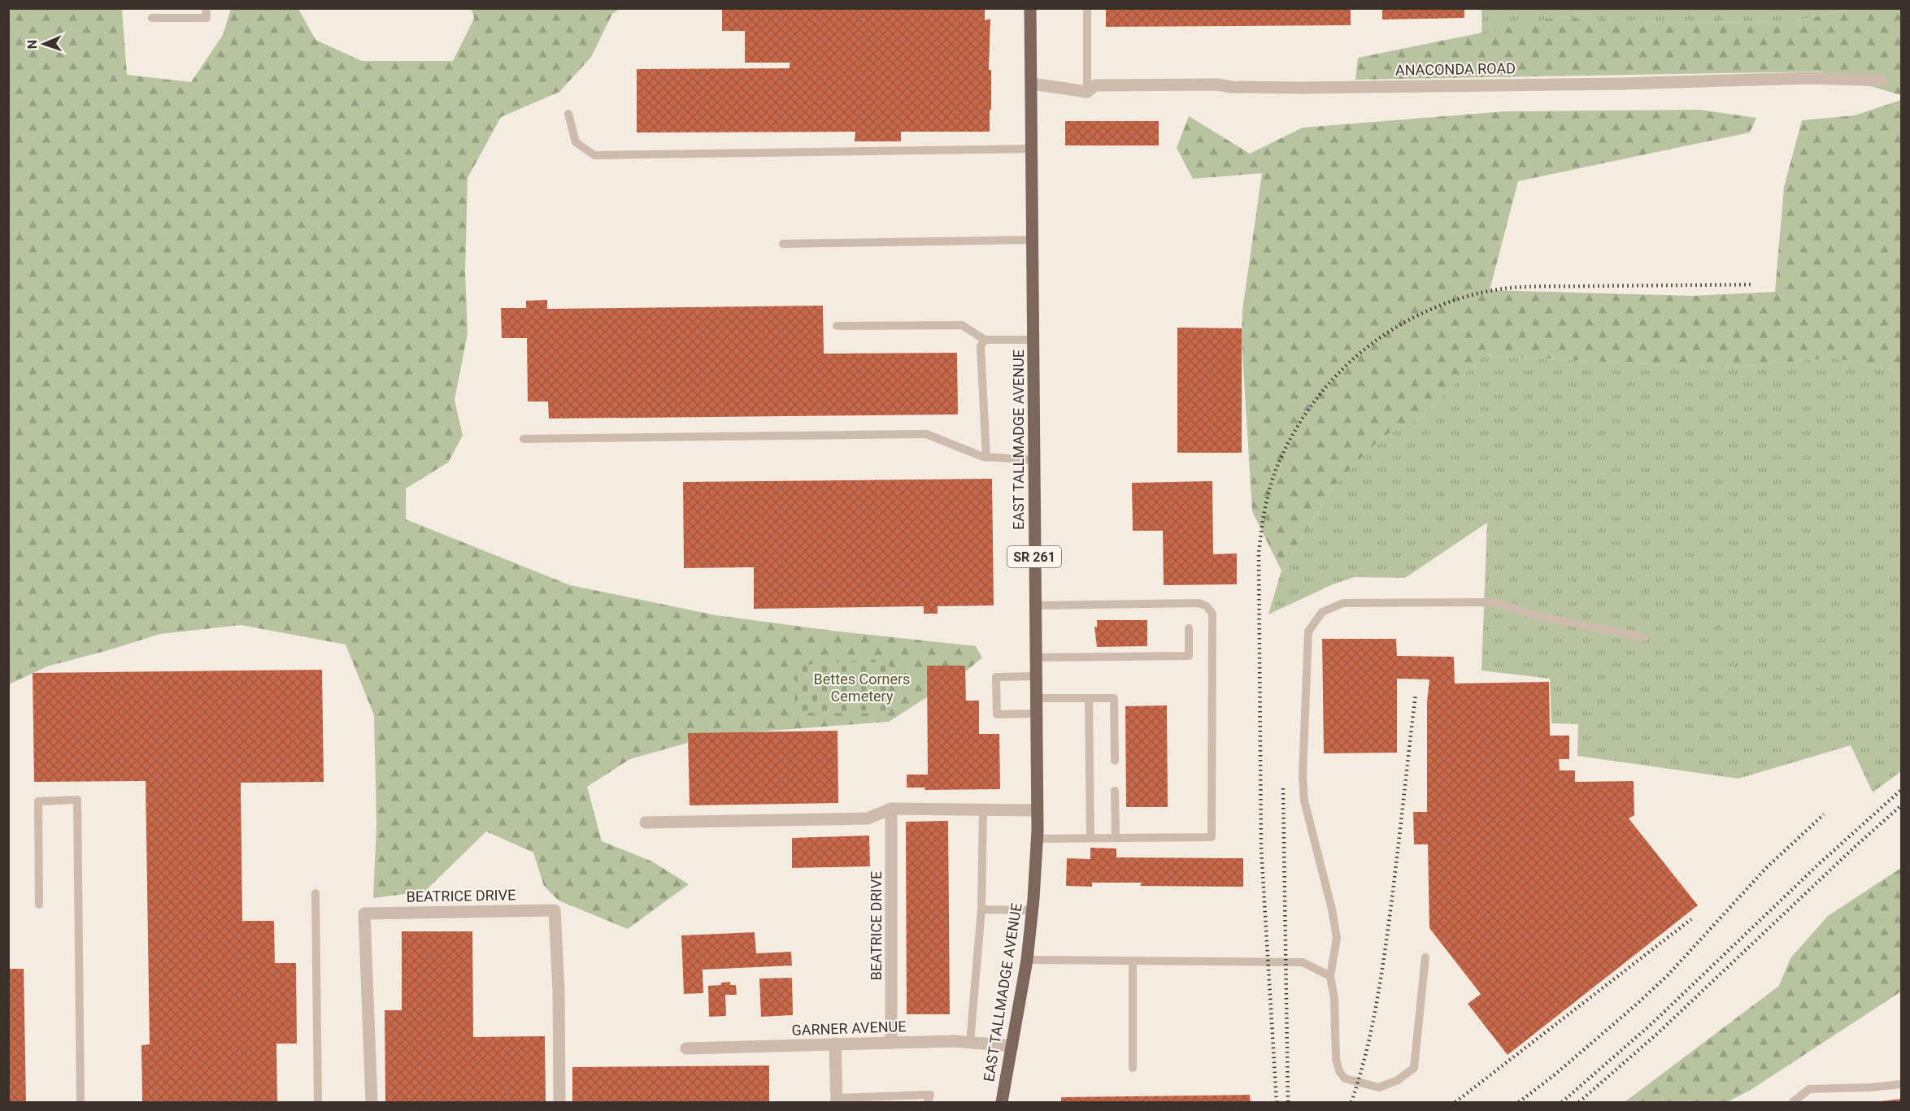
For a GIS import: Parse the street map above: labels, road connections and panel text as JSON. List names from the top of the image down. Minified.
{"streets":{"main road":["EAST TALLMADGE AVENUE","SR 261"],"street":["ANACONDA ROAD","BEATRICE DRIVE","GARNER AVENUE"]},"crossings":[["ANACONDA ROAD","EAST TALLMADGE AVENUE"],["EAST TALLMADGE AVENUE","GARNER AVENUE"],["BEATRICE DRIVE","GARNER AVENUE"]],"parks":["Bettes Corners Cemetery"],"north":"left"}
